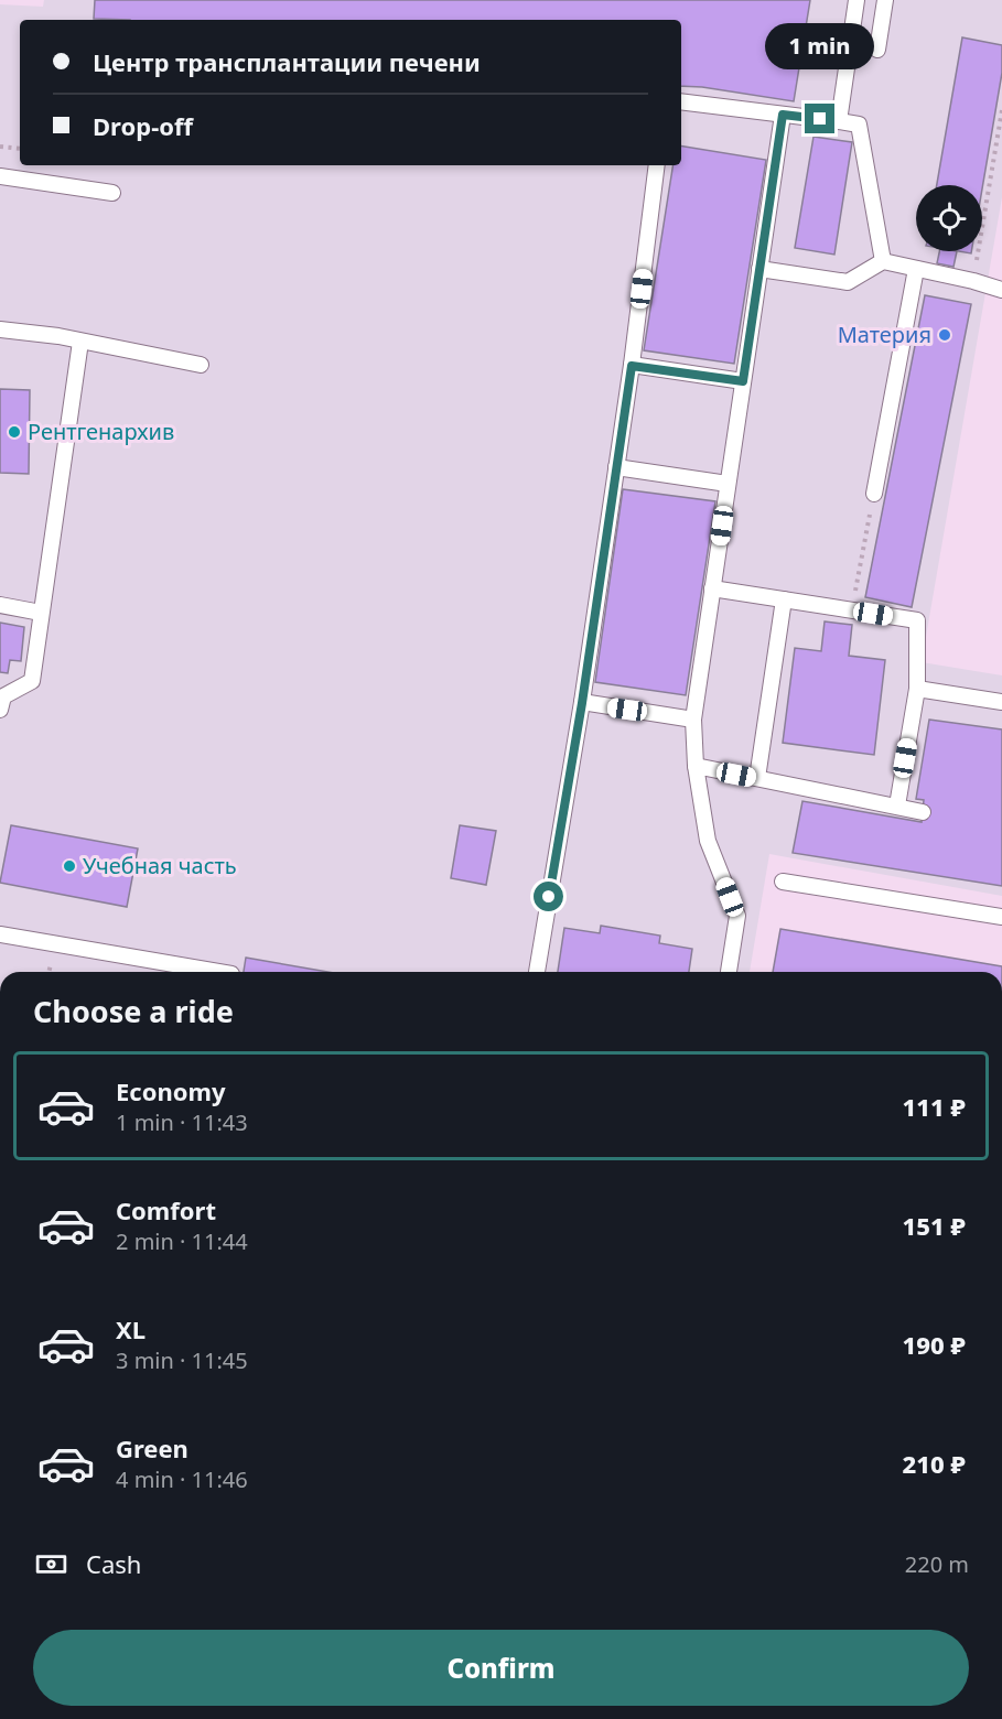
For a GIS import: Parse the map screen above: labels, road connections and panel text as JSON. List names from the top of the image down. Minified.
{"places":["Материя","Рентгенархив","Учебная часть"],"page":{"banner":["Центр трансплантации печени","Drop-off"],"bubble":"1 min","heading":"Choose a ride","list":[{"name":"Economy","note":"1 min · 11:43","value":"111 ₽"},{"name":"Comfort","note":"2 min · 11:44","value":"151 ₽"},{"name":"XL","note":"3 min · 11:45","value":"190 ₽"},{"name":"Green","note":"4 min · 11:46","value":"210 ₽"}],"pay":["Cash","220 m"],"buttons":"Confirm"}}
